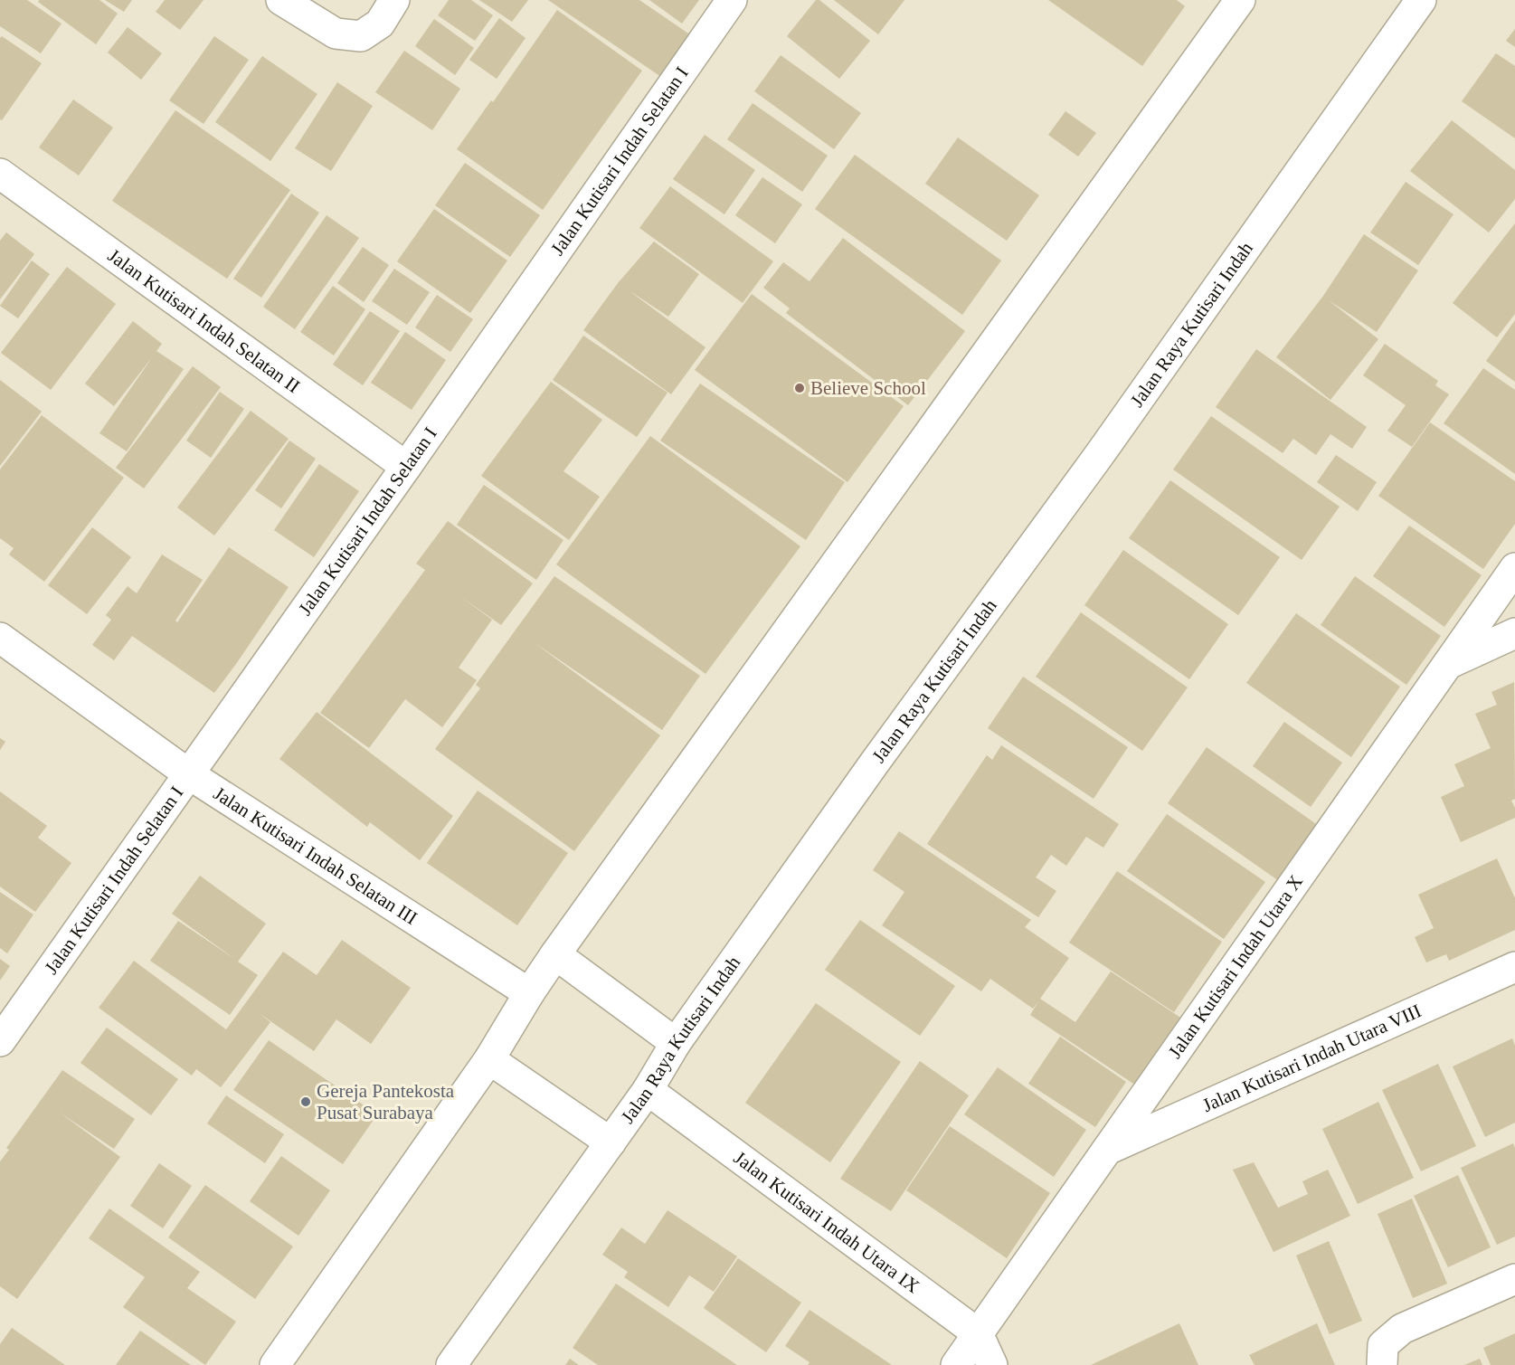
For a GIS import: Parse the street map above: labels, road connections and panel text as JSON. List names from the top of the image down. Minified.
{"streets":{"street":["Jalan Kutisari Indah Selatan I","Jalan Kutisari Indah Selatan II","Jalan Raya Kutisari Indah","Jalan Kutisari Indah Selatan III","Jalan Kutisari Indah Utara X","Jalan Kutisari Indah Utara VIII","Jalan Kutisari Indah Utara IX"]},"crossings":[["Jalan Kutisari Indah Selatan I","Jalan Kutisari Indah Selatan II"],["Jalan Kutisari Indah Selatan I","Jalan Kutisari Indah Selatan III"],["Jalan Raya Kutisari Indah","Jalan Kutisari Indah Utara IX"],["Jalan Kutisari Indah Utara X","Jalan Kutisari Indah Utara VIII"],["Jalan Kutisari Indah Utara X","Jalan Kutisari Indah Utara IX"]],"places":["Believe School","Gereja Pantekosta Pusat Surabaya"]}
